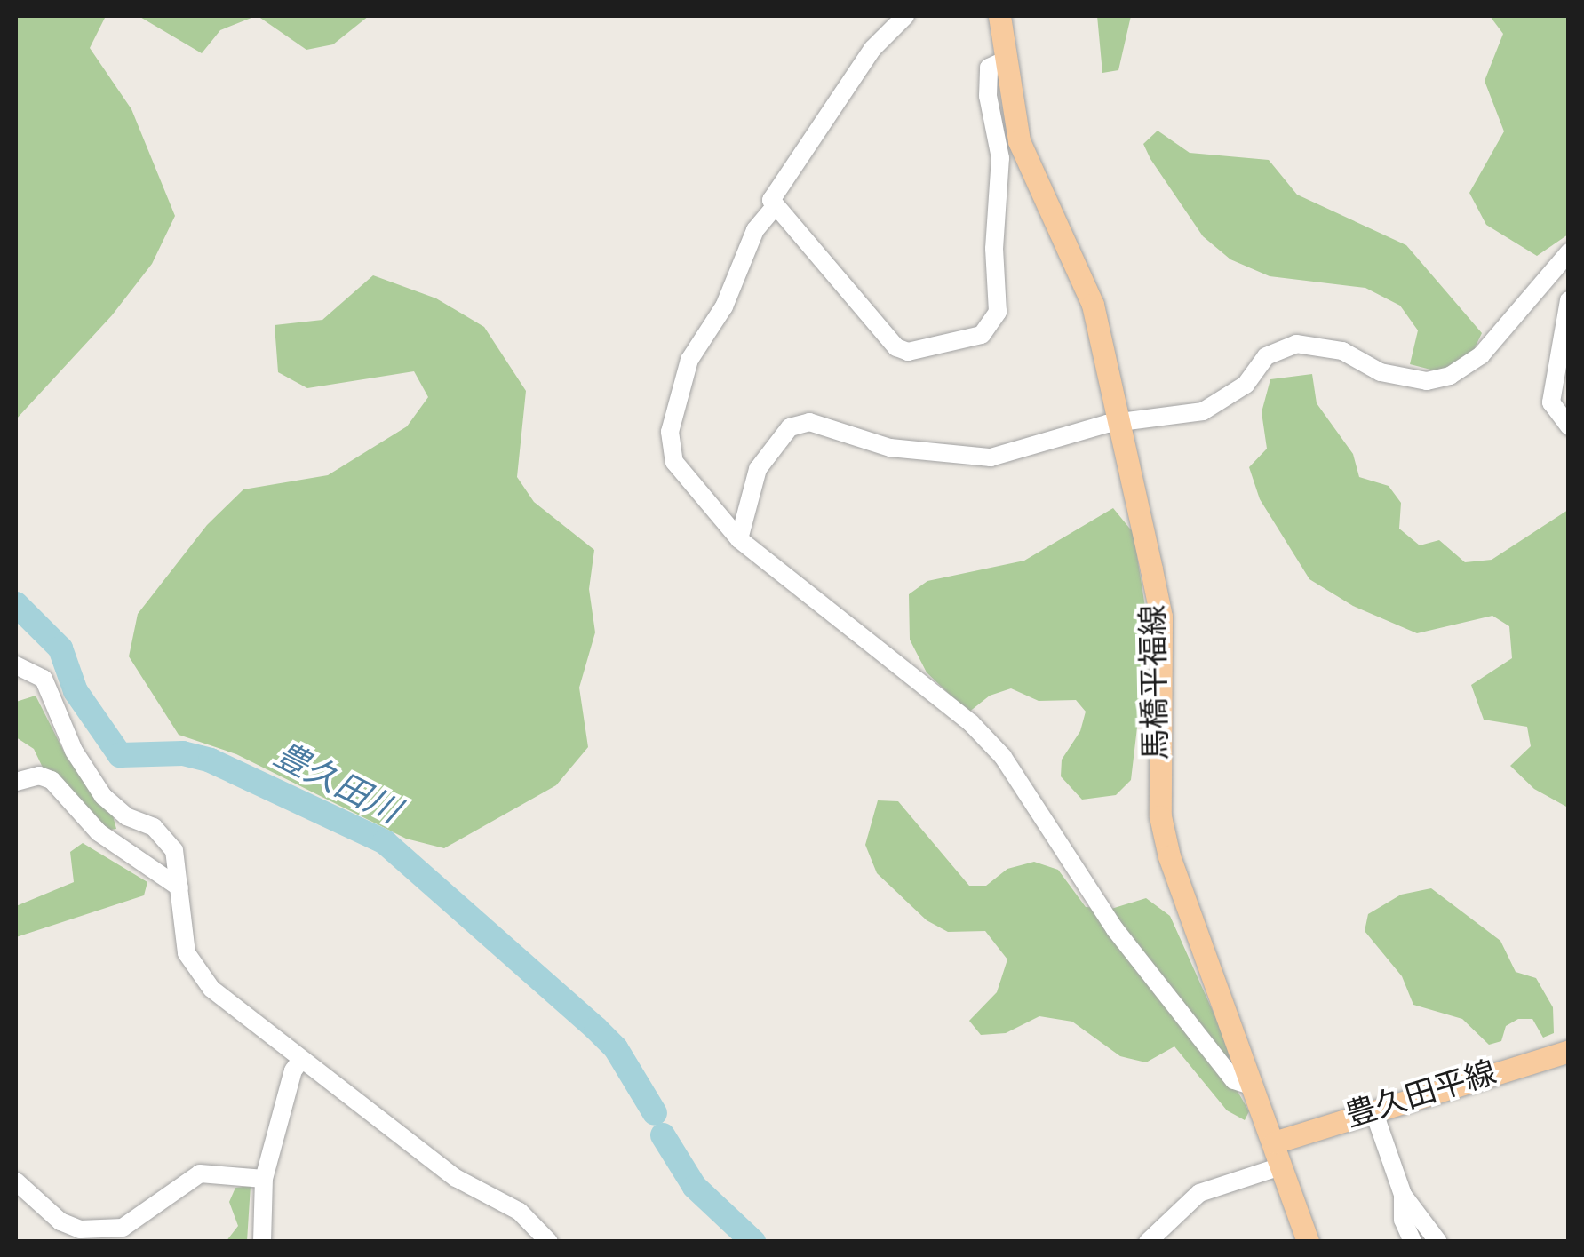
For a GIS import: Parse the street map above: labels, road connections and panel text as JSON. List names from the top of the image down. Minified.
{"streets":{"main road":["馬橋平福線","豊久田平線"]},"crossings":[["馬橋平福線","豊久田平線"]],"water":["豊久田川"]}
